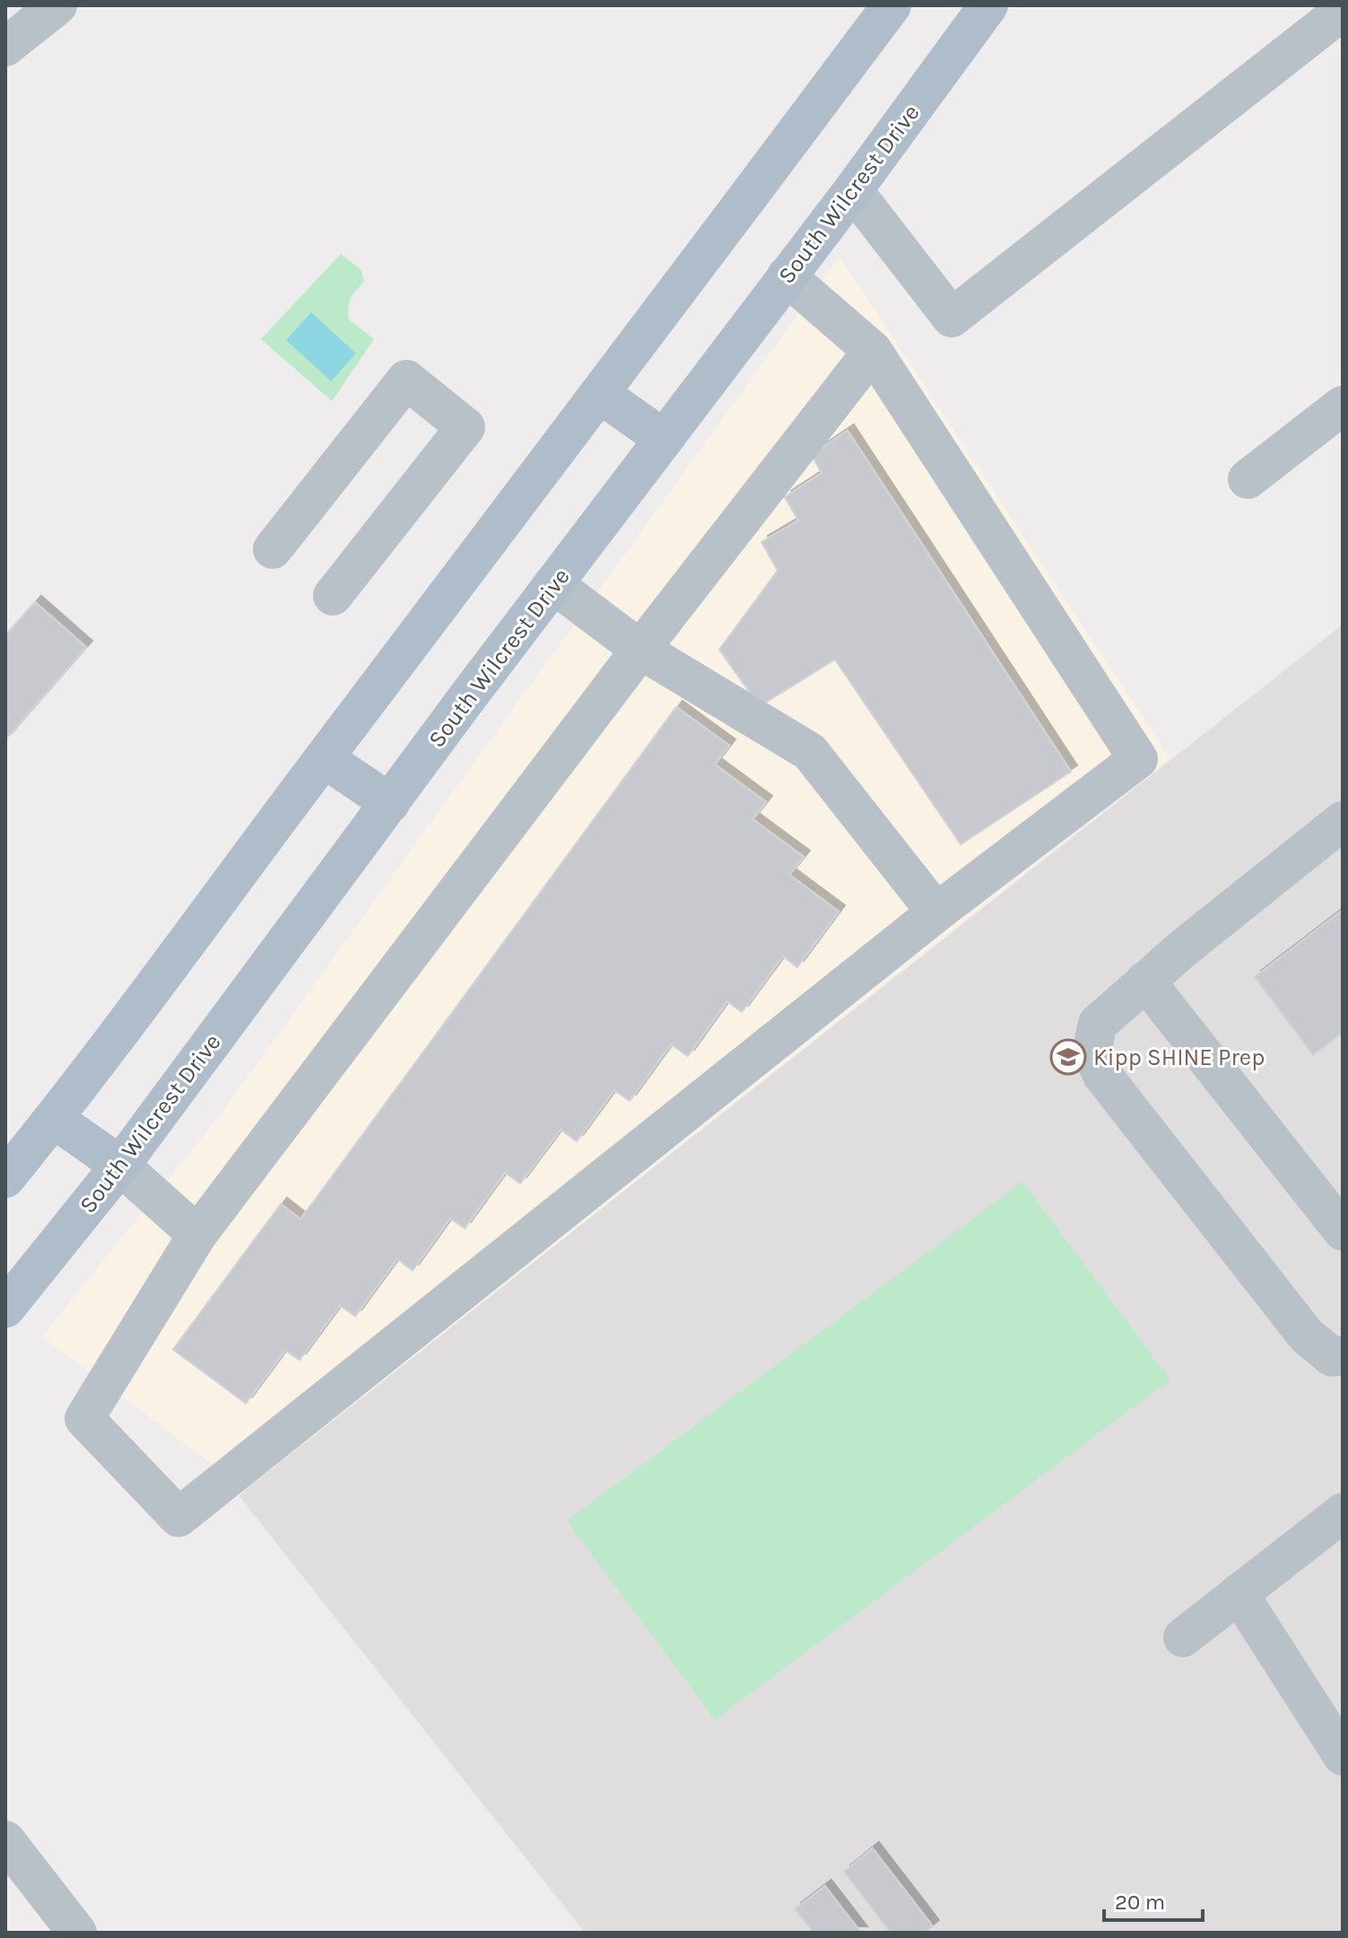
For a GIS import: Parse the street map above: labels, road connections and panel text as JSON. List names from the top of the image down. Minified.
{"streets":{"main road":["South Wilcrest Drive"]},"places":{"school or university":["Kipp SHINE Prep"]},"scale_bar":"20 m"}
